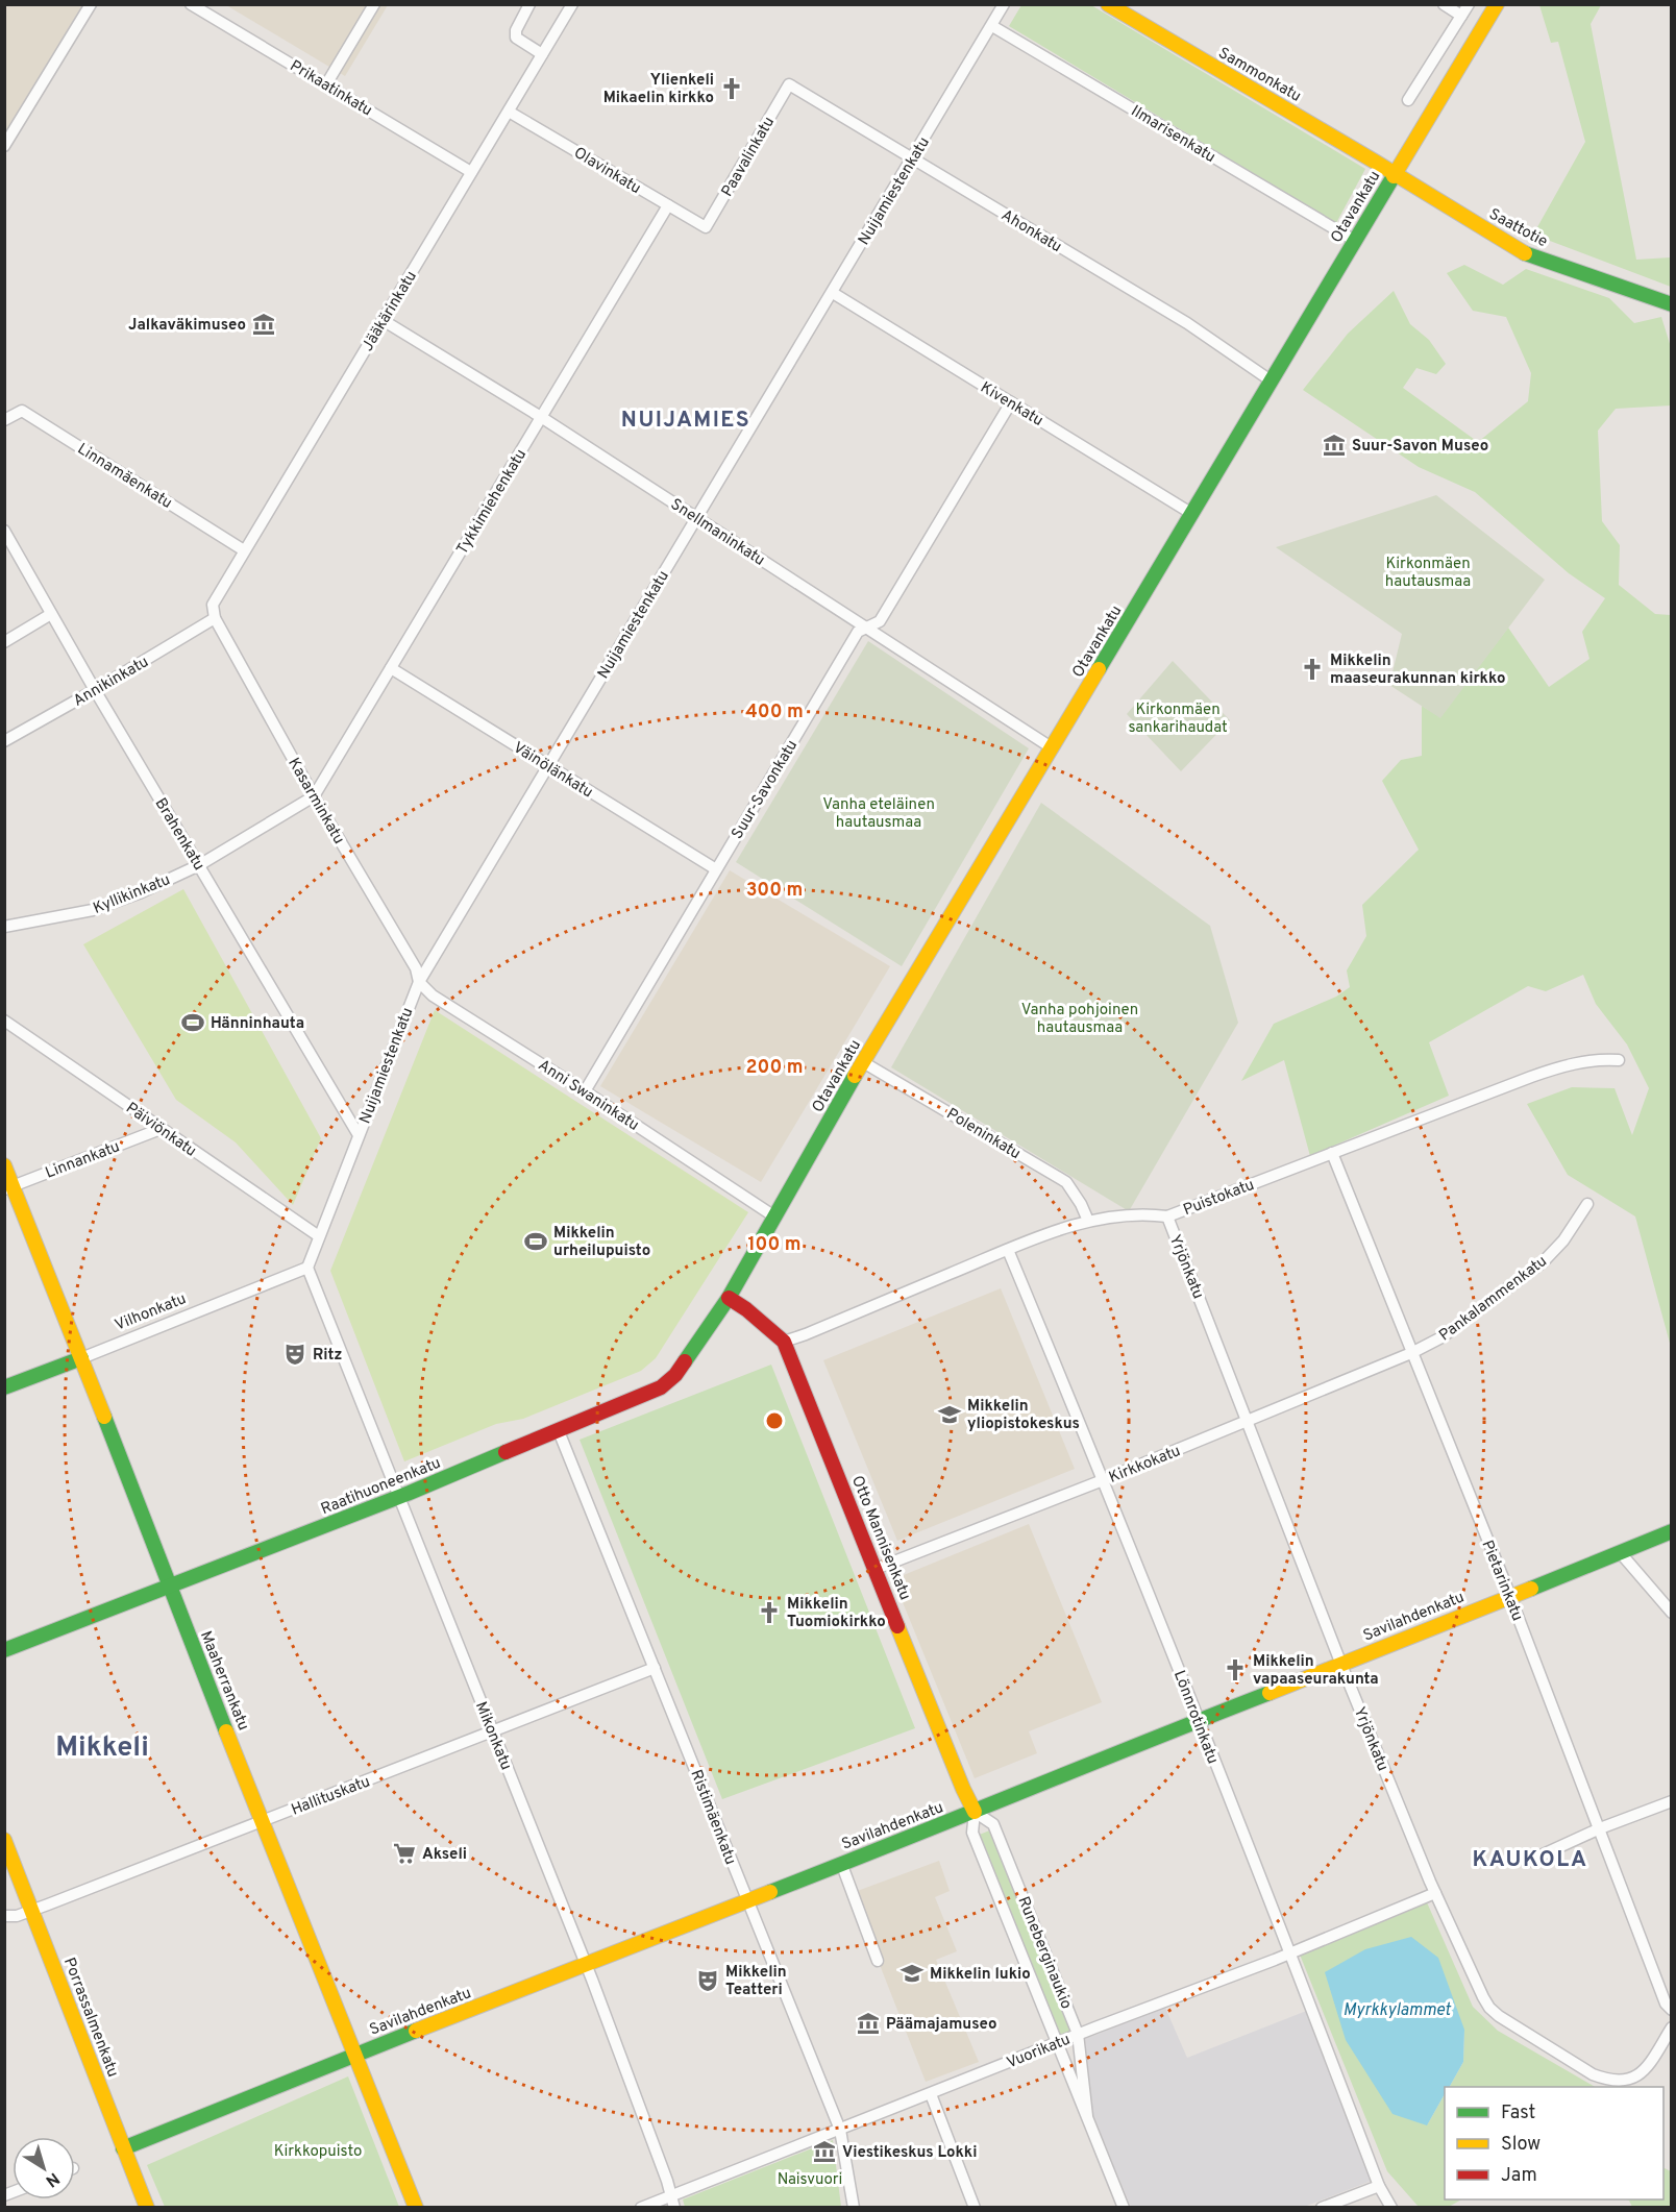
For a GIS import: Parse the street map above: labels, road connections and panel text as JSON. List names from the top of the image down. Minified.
{"streets":{"main road":["Sammonkatu","Otavankatu","Saattotie","Vilhonkatu","Raatihuoneenkatu","Otto Mannisenkatu","Savilahdenkatu","Maaherrankatu","Porrassalmenkatu"],"street":["Prikaatinkatu","Ilmarisenkatu","Paavalinkatu","Olavinkatu","Nuijamiestenkatu","Ahonkatu","Jääkärinkatu","Kivenkatu","Linnamäenkatu","Tykkimiehenkatu","Snellmaninkatu","Annikinkatu","Väinölänkatu","Suur-Savonkatu","Kasarminkatu","Brahenkatu","Kyllikinkatu","Anni Swaninkatu","Päiviönkatu","Poleninkatu","Linnankatu","Puistokatu","Yrjönkatu","Pankalammenkatu","Kirkkokatu","Pietarinkatu","Lönnrotinkatu","Mikonkatu","Hallituskatu","Ristimäenkatu","Runeberginaukio","Vuorikatu"]},"crossings":[["Sammonkatu","Otavankatu"],["Sammonkatu","Saattotie"],["Prikaatinkatu","Jääkärinkatu"],["Ilmarisenkatu","Nuijamiestenkatu"],["Ilmarisenkatu","Otavankatu"],["Paavalinkatu","Olavinkatu"],["Paavalinkatu","Ahonkatu"],["Olavinkatu","Jääkärinkatu"],["Olavinkatu","Tykkimiehenkatu"],["Nuijamiestenkatu","Ahonkatu"],["Nuijamiestenkatu","Kivenkatu"],["Nuijamiestenkatu","Snellmaninkatu"],["Nuijamiestenkatu","Väinölänkatu"],["Nuijamiestenkatu","Kasarminkatu"],["Nuijamiestenkatu","Brahenkatu"],["Nuijamiestenkatu","Anni Swaninkatu"],["Nuijamiestenkatu","Päiviönkatu"],["Nuijamiestenkatu","Vilhonkatu"],["Nuijamiestenkatu","Mikonkatu"],["Otavankatu","Saattotie"],["Otavankatu","Ahonkatu"],["Otavankatu","Kivenkatu"],["Otavankatu","Snellmaninkatu"],["Otavankatu","Anni Swaninkatu"],["Otavankatu","Poleninkatu"],["Otavankatu","Raatihuoneenkatu"],["Otavankatu","Otto Mannisenkatu"],["Jääkärinkatu","Linnamäenkatu"],["Jääkärinkatu","Snellmaninkatu"],["Jääkärinkatu","Annikinkatu"],["Jääkärinkatu","Kasarminkatu"],["Kivenkatu","Suur-Savonkatu"],["Tykkimiehenkatu","Snellmaninkatu"],["Tykkimiehenkatu","Väinölänkatu"],["Tykkimiehenkatu","Kasarminkatu"],["Tykkimiehenkatu","Kyllikinkatu"],["Snellmaninkatu","Suur-Savonkatu"],["Annikinkatu","Kasarminkatu"],["Annikinkatu","Brahenkatu"],["Väinölänkatu","Suur-Savonkatu"],["Suur-Savonkatu","Anni Swaninkatu"],["Kasarminkatu","Kyllikinkatu"],["Kasarminkatu","Anni Swaninkatu"],["Brahenkatu","Kyllikinkatu"],["Päiviönkatu","Linnankatu"],["Poleninkatu","Puistokatu"],["Linnankatu","Maaherrankatu"],["Puistokatu","Yrjönkatu"],["Puistokatu","Otto Mannisenkatu"],["Puistokatu","Pietarinkatu"],["Puistokatu","Lönnrotinkatu"],["Yrjönkatu","Kirkkokatu"],["Yrjönkatu","Savilahdenkatu"],["Yrjönkatu","Vuorikatu"],["Pankalammenkatu","Kirkkokatu"],["Pankalammenkatu","Pietarinkatu"],["Vilhonkatu","Maaherrankatu"],["Vilhonkatu","Mikonkatu"],["Kirkkokatu","Otto Mannisenkatu"],["Kirkkokatu","Pietarinkatu"],["Kirkkokatu","Lönnrotinkatu"],["Raatihuoneenkatu","Otto Mannisenkatu"],["Raatihuoneenkatu","Maaherrankatu"],["Raatihuoneenkatu","Mikonkatu"],["Raatihuoneenkatu","Ristimäenkatu"],["Otto Mannisenkatu","Savilahdenkatu"],["Otto Mannisenkatu","Runeberginaukio"],["Pietarinkatu","Savilahdenkatu"],["Savilahdenkatu","Maaherrankatu"],["Savilahdenkatu","Lönnrotinkatu"],["Savilahdenkatu","Mikonkatu"],["Savilahdenkatu","Ristimäenkatu"],["Savilahdenkatu","Runeberginaukio"],["Savilahdenkatu","Porrassalmenkatu"],["Maaherrankatu","Hallituskatu"],["Lönnrotinkatu","Vuorikatu"],["Mikonkatu","Hallituskatu"],["Mikonkatu","Vuorikatu"],["Hallituskatu","Ristimäenkatu"],["Hallituskatu","Porrassalmenkatu"],["Ristimäenkatu","Vuorikatu"],["Runeberginaukio","Vuorikatu"]],"districts":["NUIJAMIES","Mikkeli","KAUKOLA"],"water":["Myrkkylammet"],"parks":["Kirkonmäen hautausmaa","Kirkonmäen sankarihaudat","Vanha eteläinen hautausmaa","Vanha pohjoinen hautausmaa","Kirkkopuisto","Naisvuori"],"places":{"church":["Ylienkeli Mikaelin kirkko","Mikkelin maaseurakunnan kirkko","Mikkelin Tuomiokirkko","Mikkelin vapaaseurakunta"],"museum":["Jalkaväkimuseo","Suur-Savon Museo","Päämajamuseo","Viestikeskus Lokki"],"sports":["Hänninhauta","Mikkelin urheilupuisto"],"theatre":["Ritz","Mikkelin Teatteri"],"school or university":["Mikkelin yliopistokeskus","Mikkelin lukio"],"supermarket":["Akseli"]},"legend":["Fast","Slow","Jam"],"north":"bottom right","rings":["400 m","300 m","200 m","100 m"]}
